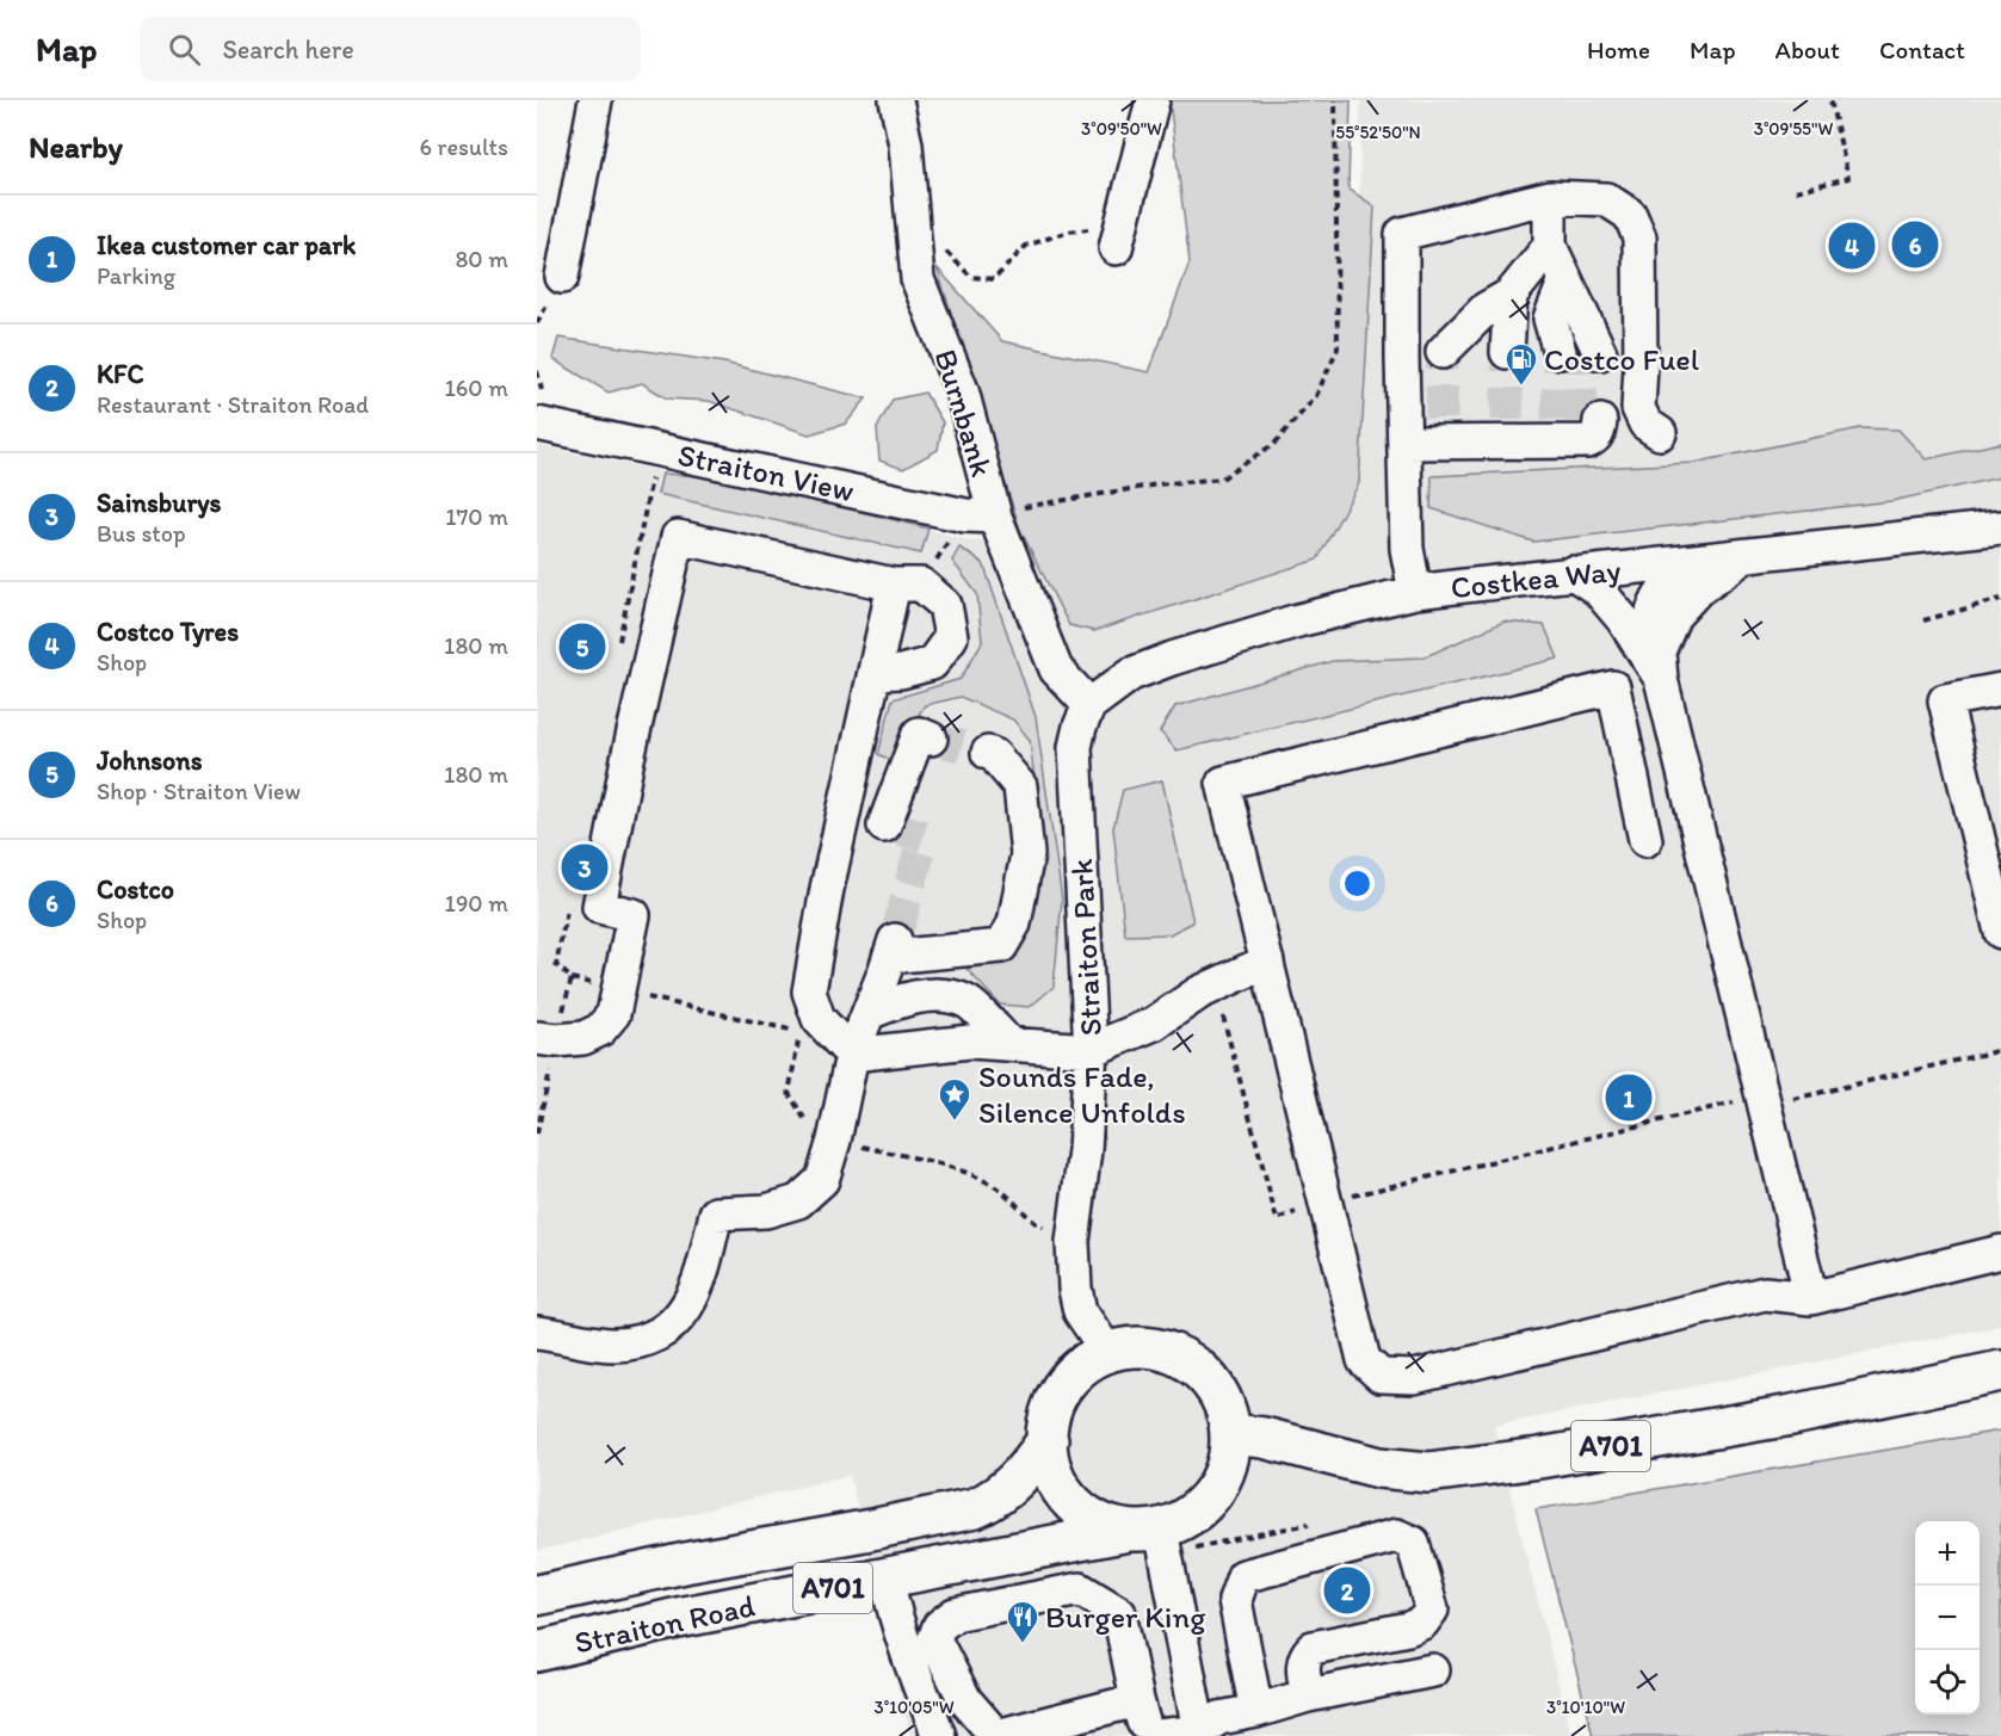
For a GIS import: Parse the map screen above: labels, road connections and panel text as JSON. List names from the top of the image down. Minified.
{"streets":{"main road":["A701","Straiton Road"],"street":["Burnbank","Straiton View","Costkea Way","Straiton Park"]},"crossings":[["Burnbank","Straiton View"],["Burnbank","Costkea Way"],["Burnbank","Straiton Park"],["Costkea Way","Straiton Park"],["Straiton Park","A701"],["Straiton Park","Straiton Road"],["A701","Straiton Road"]],"places":{"fuel station":["Costco Fuel"],"place":["Sounds Fade, Silence Unfolds"],"restaurant":["Burger King"]},"page":{"header":"Map","search":"Search here","nav":["Home","Map","About","Contact"],"heading":["Nearby","6 results"],"list":[{"mark":"1","name":"Ikea customer car park","note":"Parking","value":"80 m"},{"mark":"2","name":"KFC","note":"Restaurant · Straiton Road","value":"160 m"},{"mark":"3","name":"Sainsburys","note":"Bus stop","value":"170 m"},{"mark":"4","name":"Costco Tyres","note":"Shop","value":"180 m"},{"mark":"5","name":"Johnsons","note":"Shop · Straiton View","value":"180 m"},{"mark":"6","name":"Costco","note":"Shop","value":"190 m"}],"pins":["6","4","5","3","1","2"],"map_buttons":["+","−"]},"coordinates":["3°09'50\"W","3°09'55\"W","55°52'50\"N","3°10'05\"W","3°10'10\"W"]}
